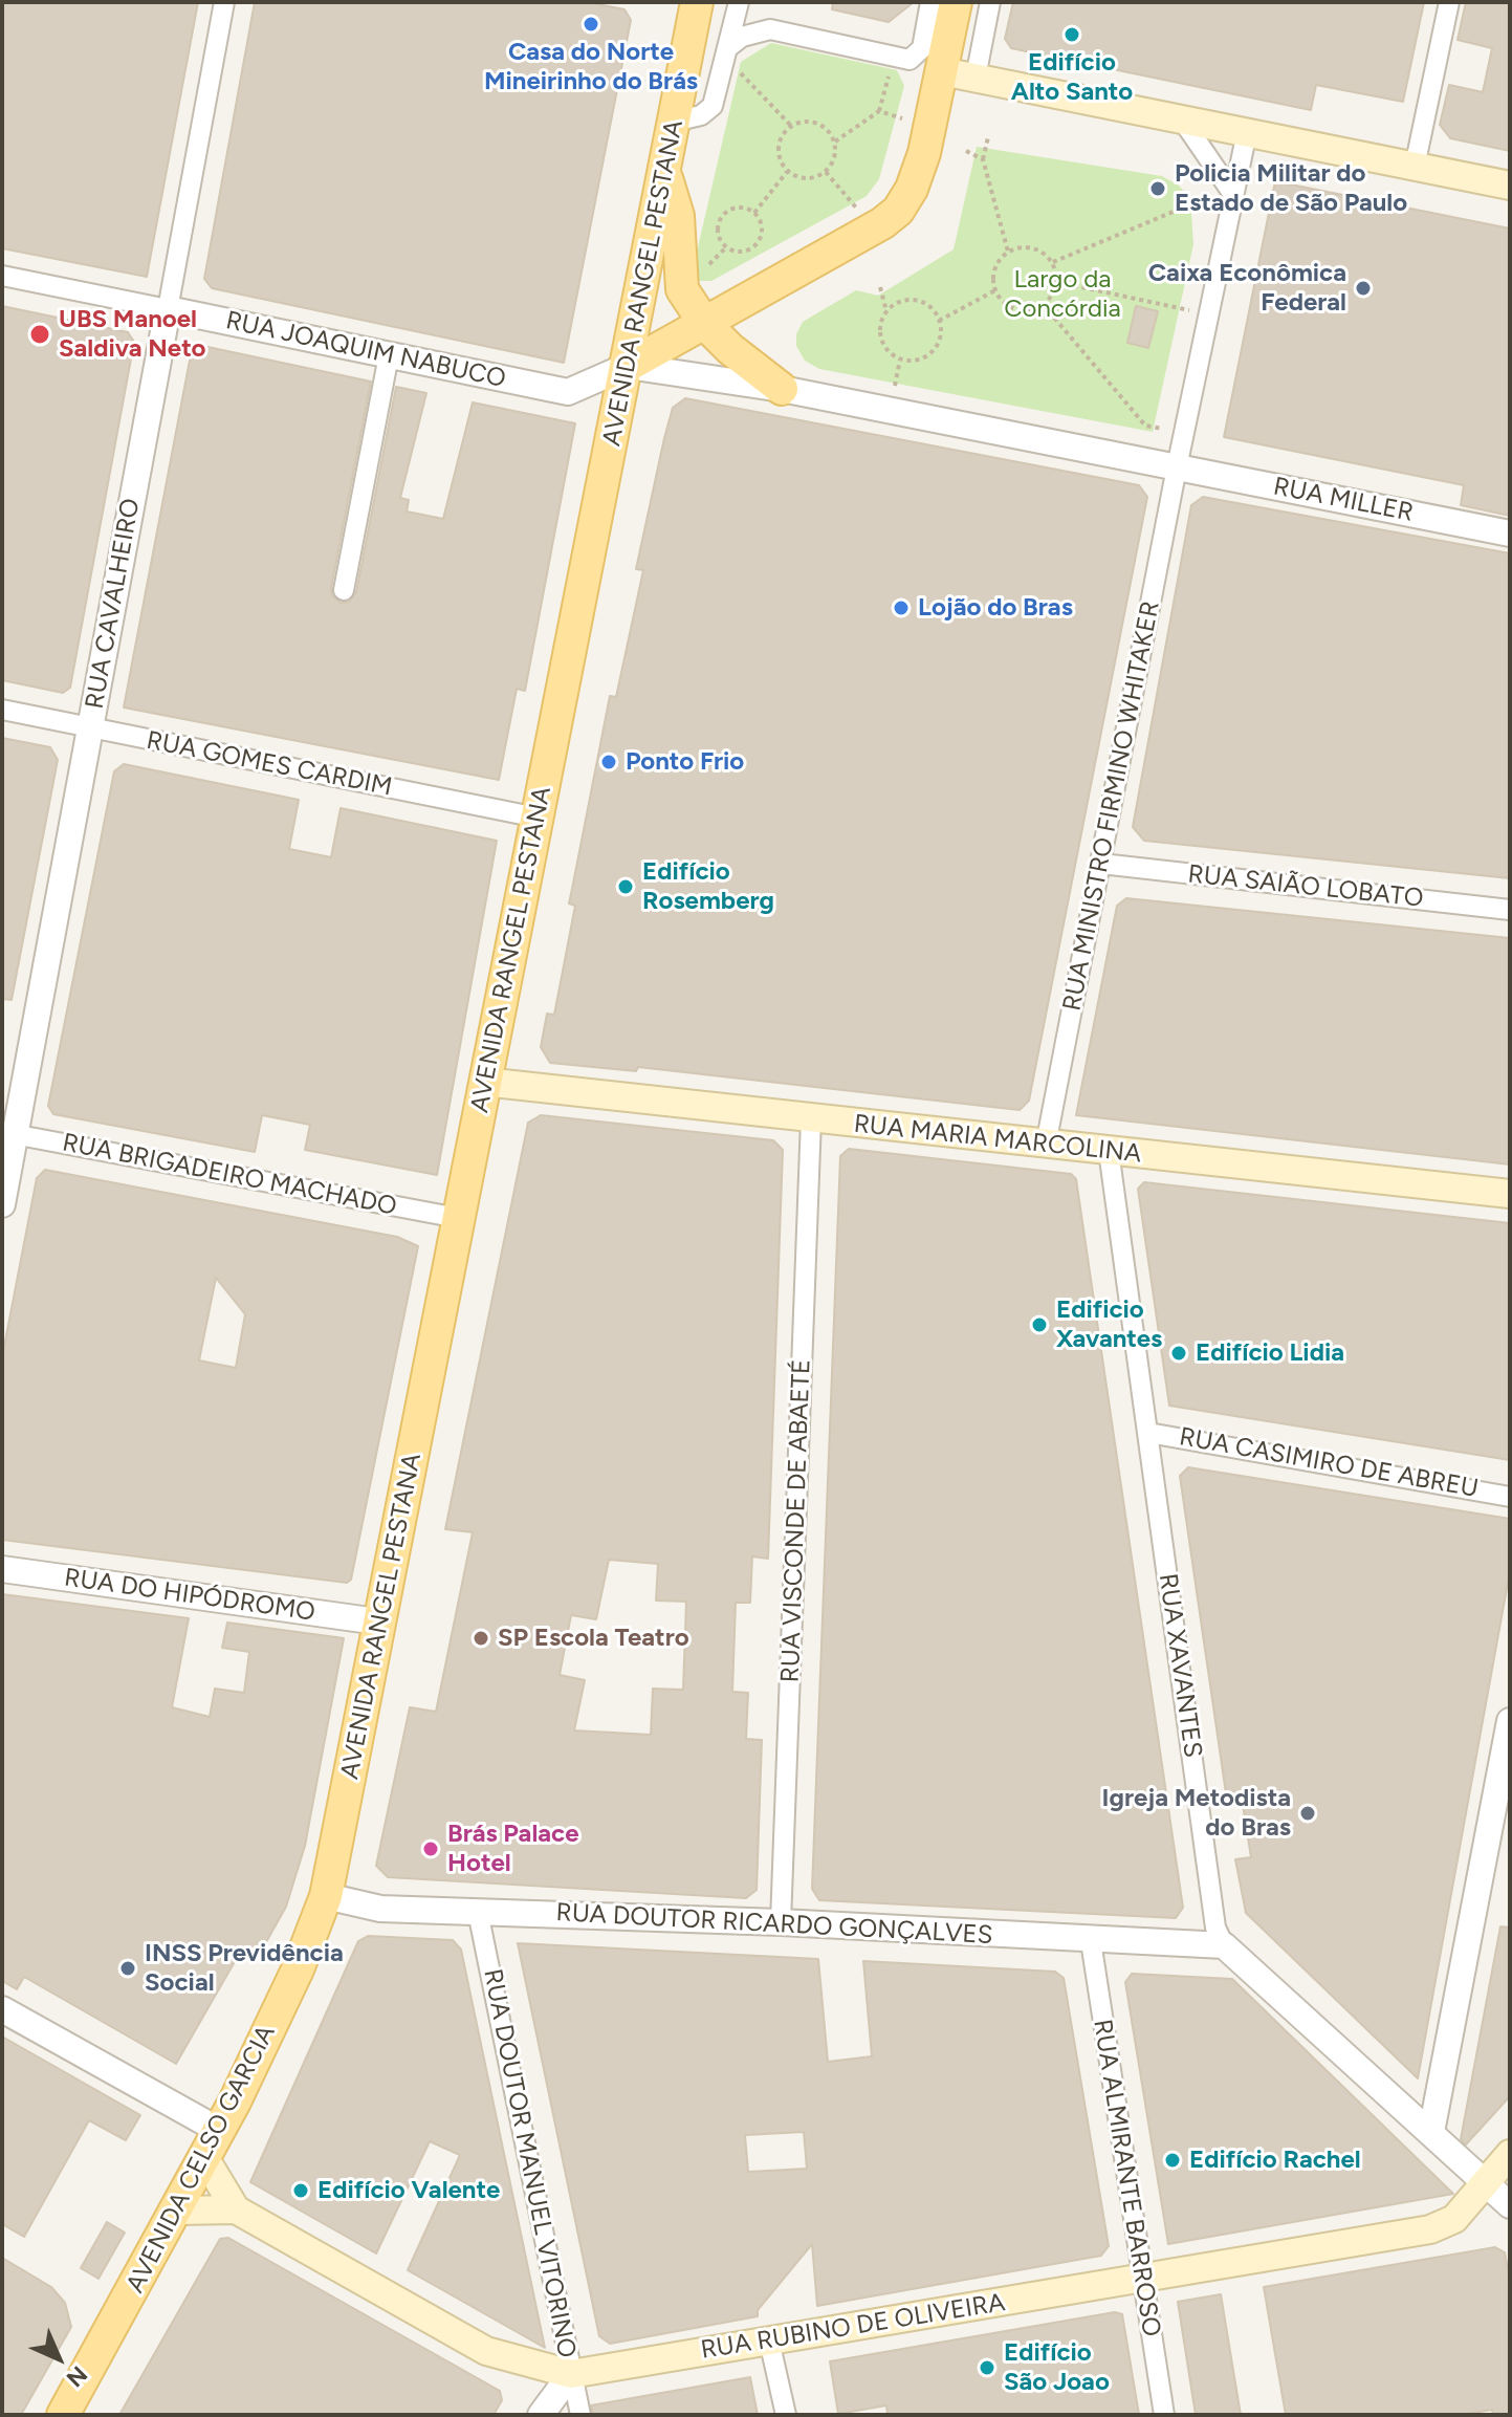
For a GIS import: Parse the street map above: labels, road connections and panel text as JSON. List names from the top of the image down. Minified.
{"streets":{"main road":["AVENIDA RANGEL PESTANA","RUA MARIA MARCOLINA","AVENIDA CELSO GARCIA","RUA RUBINO DE OLIVEIRA"],"street":["RUA JOAQUIM NABUCO","RUA MILLER","RUA CAVALHEIRO","RUA GOMES CARDIM","RUA MINISTRO FIRMINO WHITAKER","RUA SAIÃO LOBATO","RUA BRIGADEIRO MACHADO","RUA CASIMIRO DE ABREU","RUA VISCONDE DE ABAETÉ","RUA DO HIPÓDROMO","RUA XAVANTES","RUA DOUTOR RICARDO GONÇALVES","RUA DOUTOR MANUEL VITORINO","RUA ALMIRANTE BARROSO"]},"crossings":[["AVENIDA RANGEL PESTANA","RUA JOAQUIM NABUCO"],["AVENIDA RANGEL PESTANA","RUA GOMES CARDIM"],["AVENIDA RANGEL PESTANA","RUA MARIA MARCOLINA"],["AVENIDA RANGEL PESTANA","RUA BRIGADEIRO MACHADO"],["AVENIDA RANGEL PESTANA","RUA DO HIPÓDROMO"],["AVENIDA RANGEL PESTANA","RUA DOUTOR RICARDO GONÇALVES"],["AVENIDA RANGEL PESTANA","AVENIDA CELSO GARCIA"],["RUA JOAQUIM NABUCO","RUA CAVALHEIRO"],["RUA MILLER","RUA MINISTRO FIRMINO WHITAKER"],["RUA CAVALHEIRO","RUA GOMES CARDIM"],["RUA CAVALHEIRO","RUA BRIGADEIRO MACHADO"],["RUA MINISTRO FIRMINO WHITAKER","RUA SAIÃO LOBATO"],["RUA MINISTRO FIRMINO WHITAKER","RUA MARIA MARCOLINA"],["RUA MARIA MARCOLINA","RUA VISCONDE DE ABAETÉ"],["RUA MARIA MARCOLINA","RUA XAVANTES"],["RUA CASIMIRO DE ABREU","RUA XAVANTES"],["RUA VISCONDE DE ABAETÉ","RUA DOUTOR RICARDO GONÇALVES"],["RUA XAVANTES","RUA DOUTOR RICARDO GONÇALVES"],["RUA DOUTOR RICARDO GONÇALVES","AVENIDA CELSO GARCIA"],["RUA DOUTOR RICARDO GONÇALVES","RUA DOUTOR MANUEL VITORINO"],["RUA DOUTOR RICARDO GONÇALVES","RUA ALMIRANTE BARROSO"],["AVENIDA CELSO GARCIA","RUA RUBINO DE OLIVEIRA"],["RUA DOUTOR MANUEL VITORINO","RUA RUBINO DE OLIVEIRA"],["RUA ALMIRANTE BARROSO","RUA RUBINO DE OLIVEIRA"]],"parks":["Largo da Concórdia"],"places":["Casa do Norte Mineirinho do Brás","Edifício Alto Santo","Policia Militar do Estado de São Paulo","Caixa Econômica Federal","UBS Manoel Saldiva Neto","Lojão do Bras","Ponto Frio","Edifício Rosemberg","Edificio Xavantes","Edifício Lidia","SP Escola Teatro","Igreja Metodista do Bras","Brás Palace Hotel","INSS Previdência Social","Edifício Rachel","Edifício Valente","Edifício São Joao"],"north":"bottom right"}
